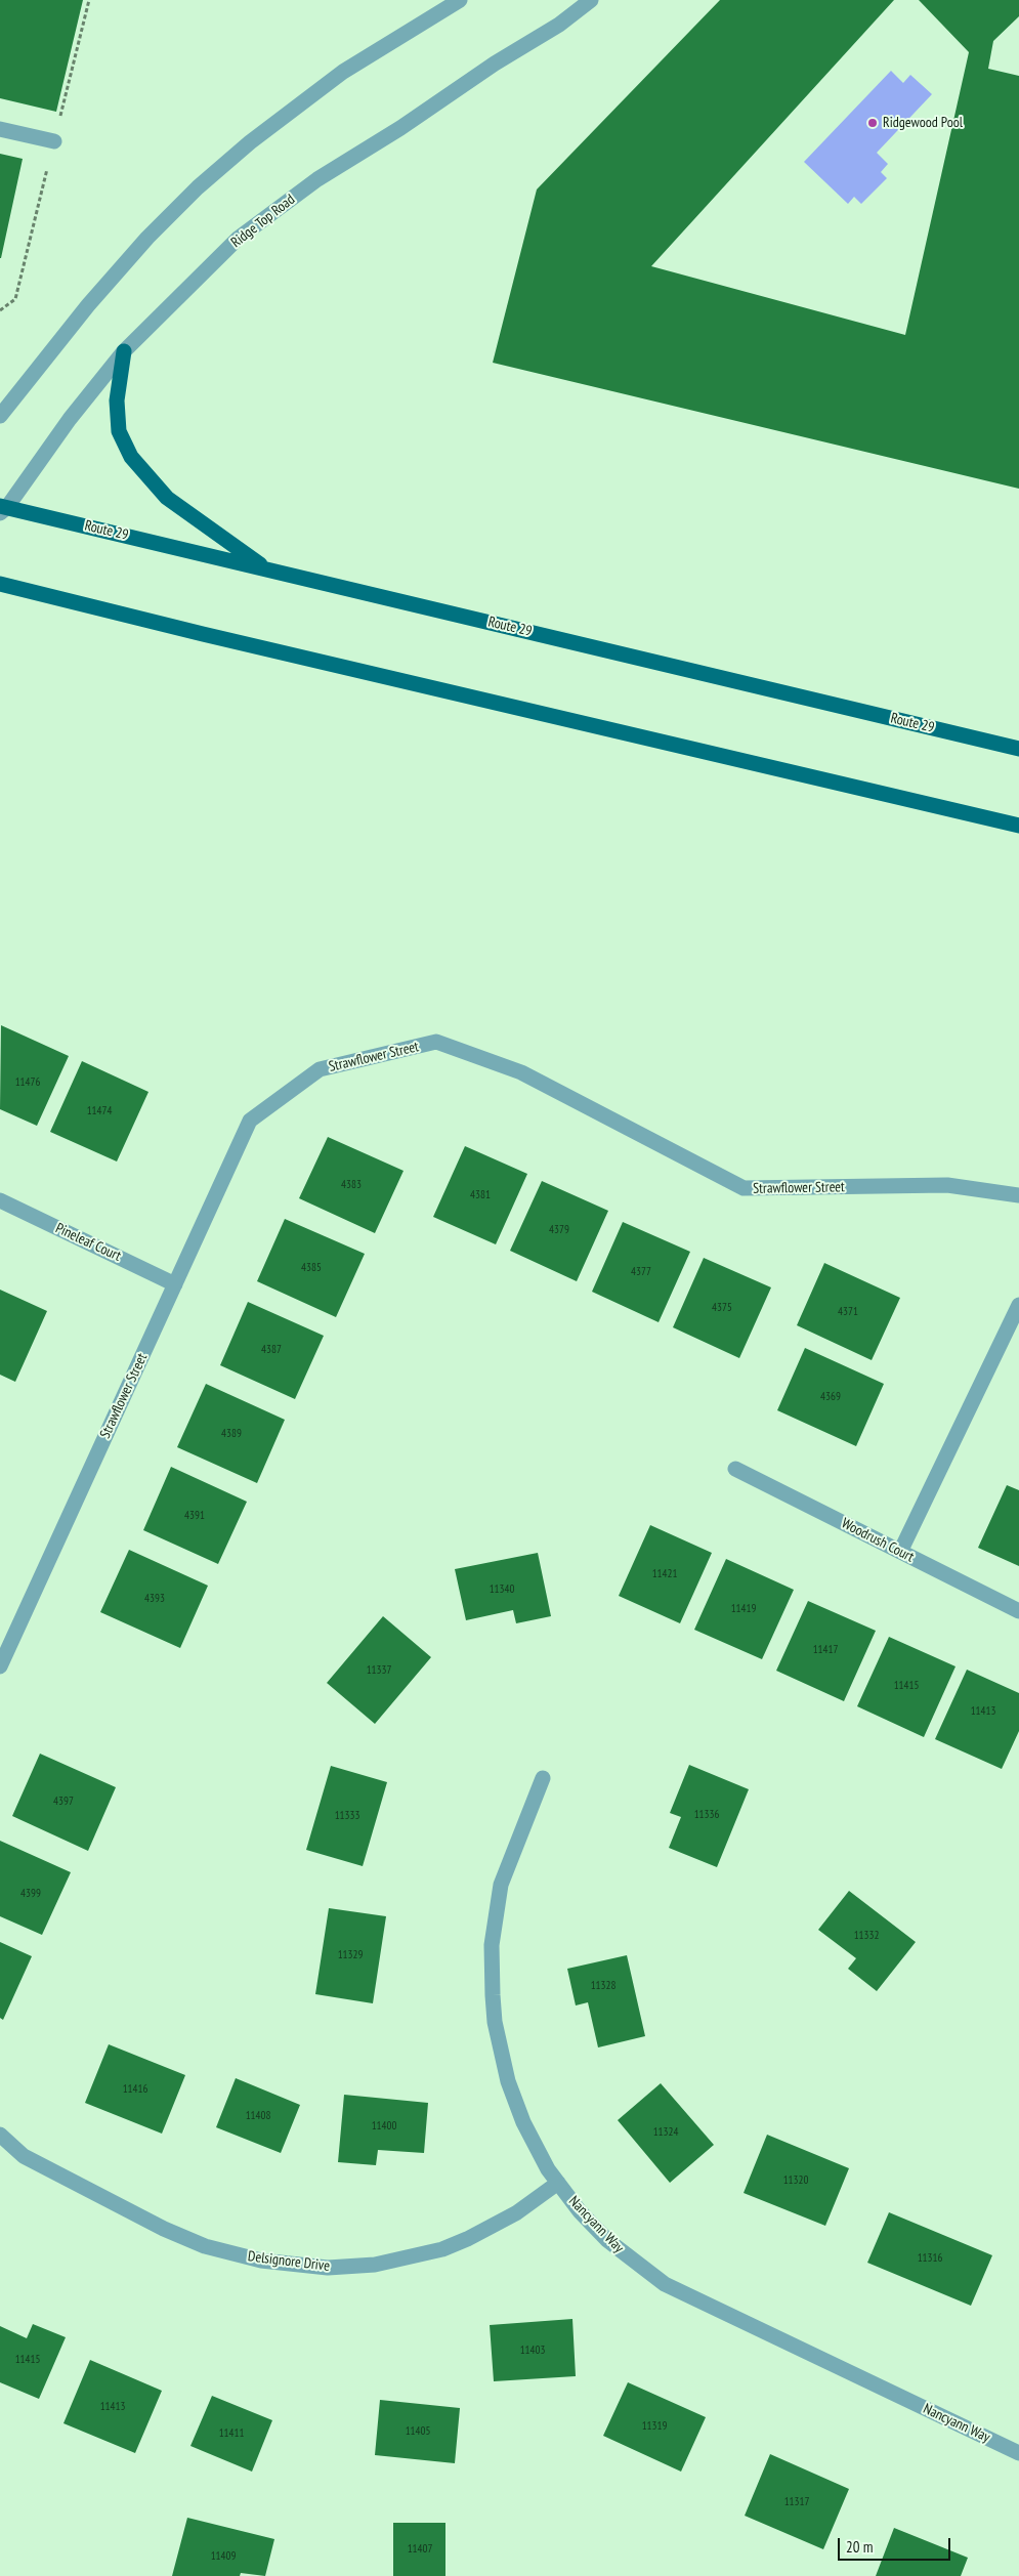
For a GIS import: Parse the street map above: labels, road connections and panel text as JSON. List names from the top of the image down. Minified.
{"streets":{"main road":["Route 29"],"street":["Ridge Top Road","Strawflower Street","Pineleaf Court","Woodrush Court","Nancyann Way","Delsignore Drive"]},"crossings":[["Ridge Top Road","Route 29"],["Strawflower Street","Pineleaf Court"],["Nancyann Way","Delsignore Drive"]],"places":["Ridgewood Pool"],"house_numbers":["11476","11474","4383","4381","4379","4385","4377","4375","4371","4387","4369","4389","4391","11421","11340","4393","11419","11417","11337","11415","11413","4397","11336","11333","4399","11332","11329","11328","11416","11408","11400","11324","11320","11316","11403","11415","11413","11319","11405","11411","11317","11407","11409"],"scale_bar":"20 m"}
